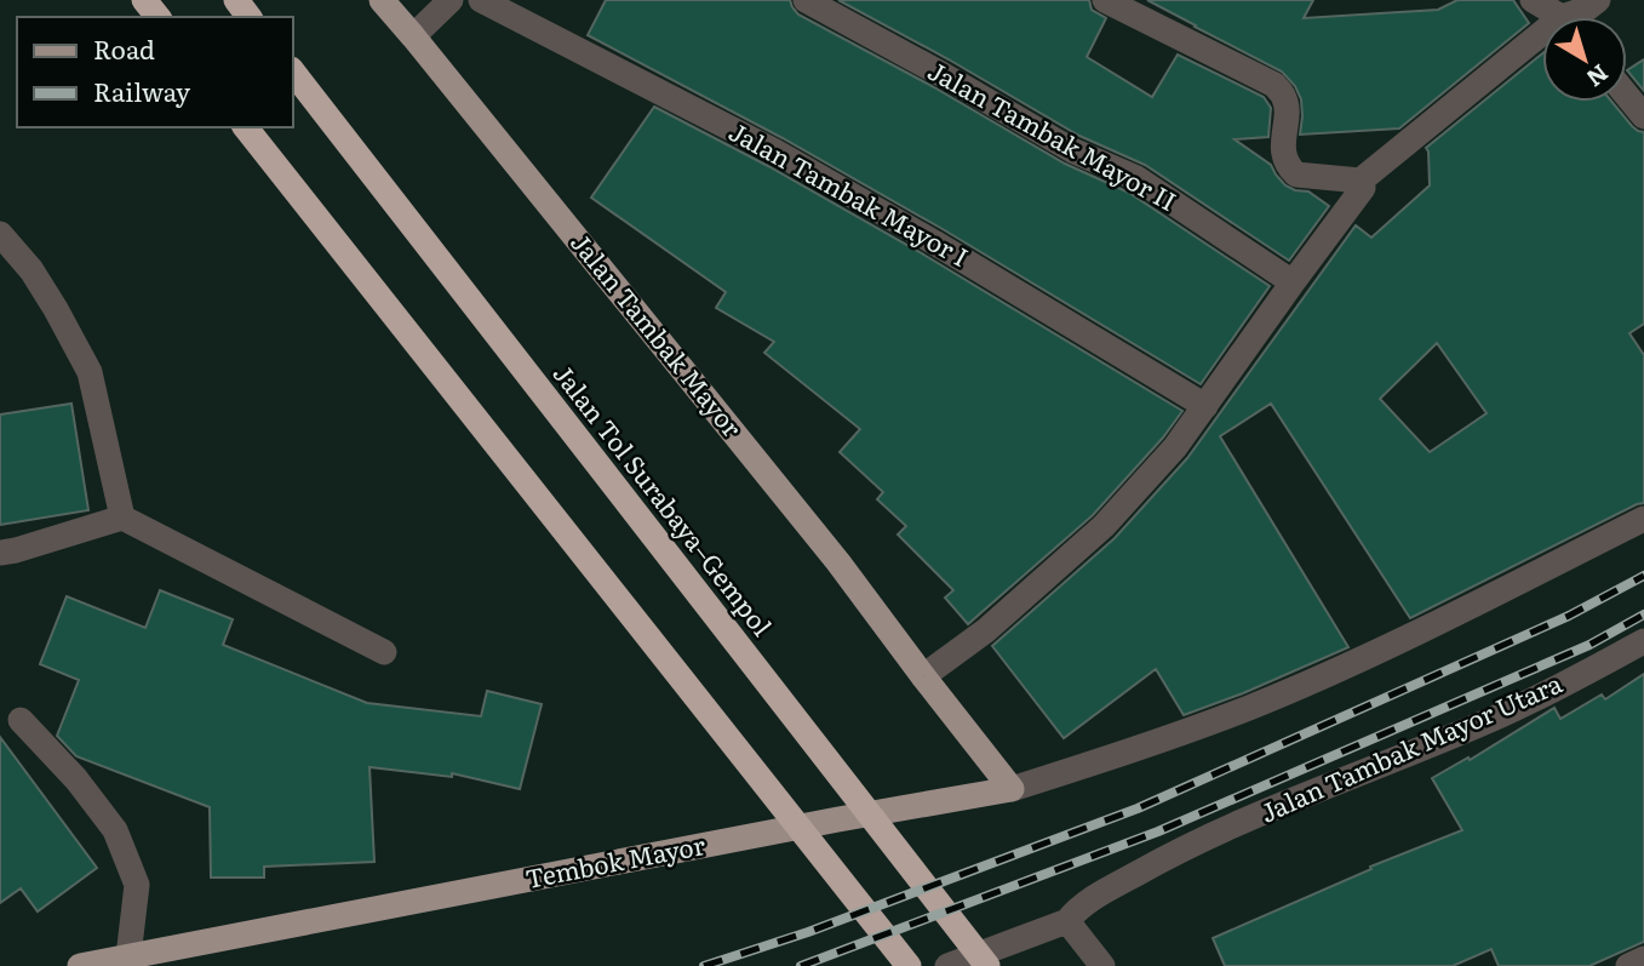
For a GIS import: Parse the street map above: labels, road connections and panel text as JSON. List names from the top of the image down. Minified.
{"streets":{"highway":["Jalan Tol Surabaya–Gempol"],"main road":["Jalan Tambak Mayor","Tembok Mayor"],"street":["Jalan Tambak Mayor II","Jalan Tambak Mayor I","Jalan Tambak Mayor Utara"]},"legend":["Road","Railway"],"north":"bottom right"}
